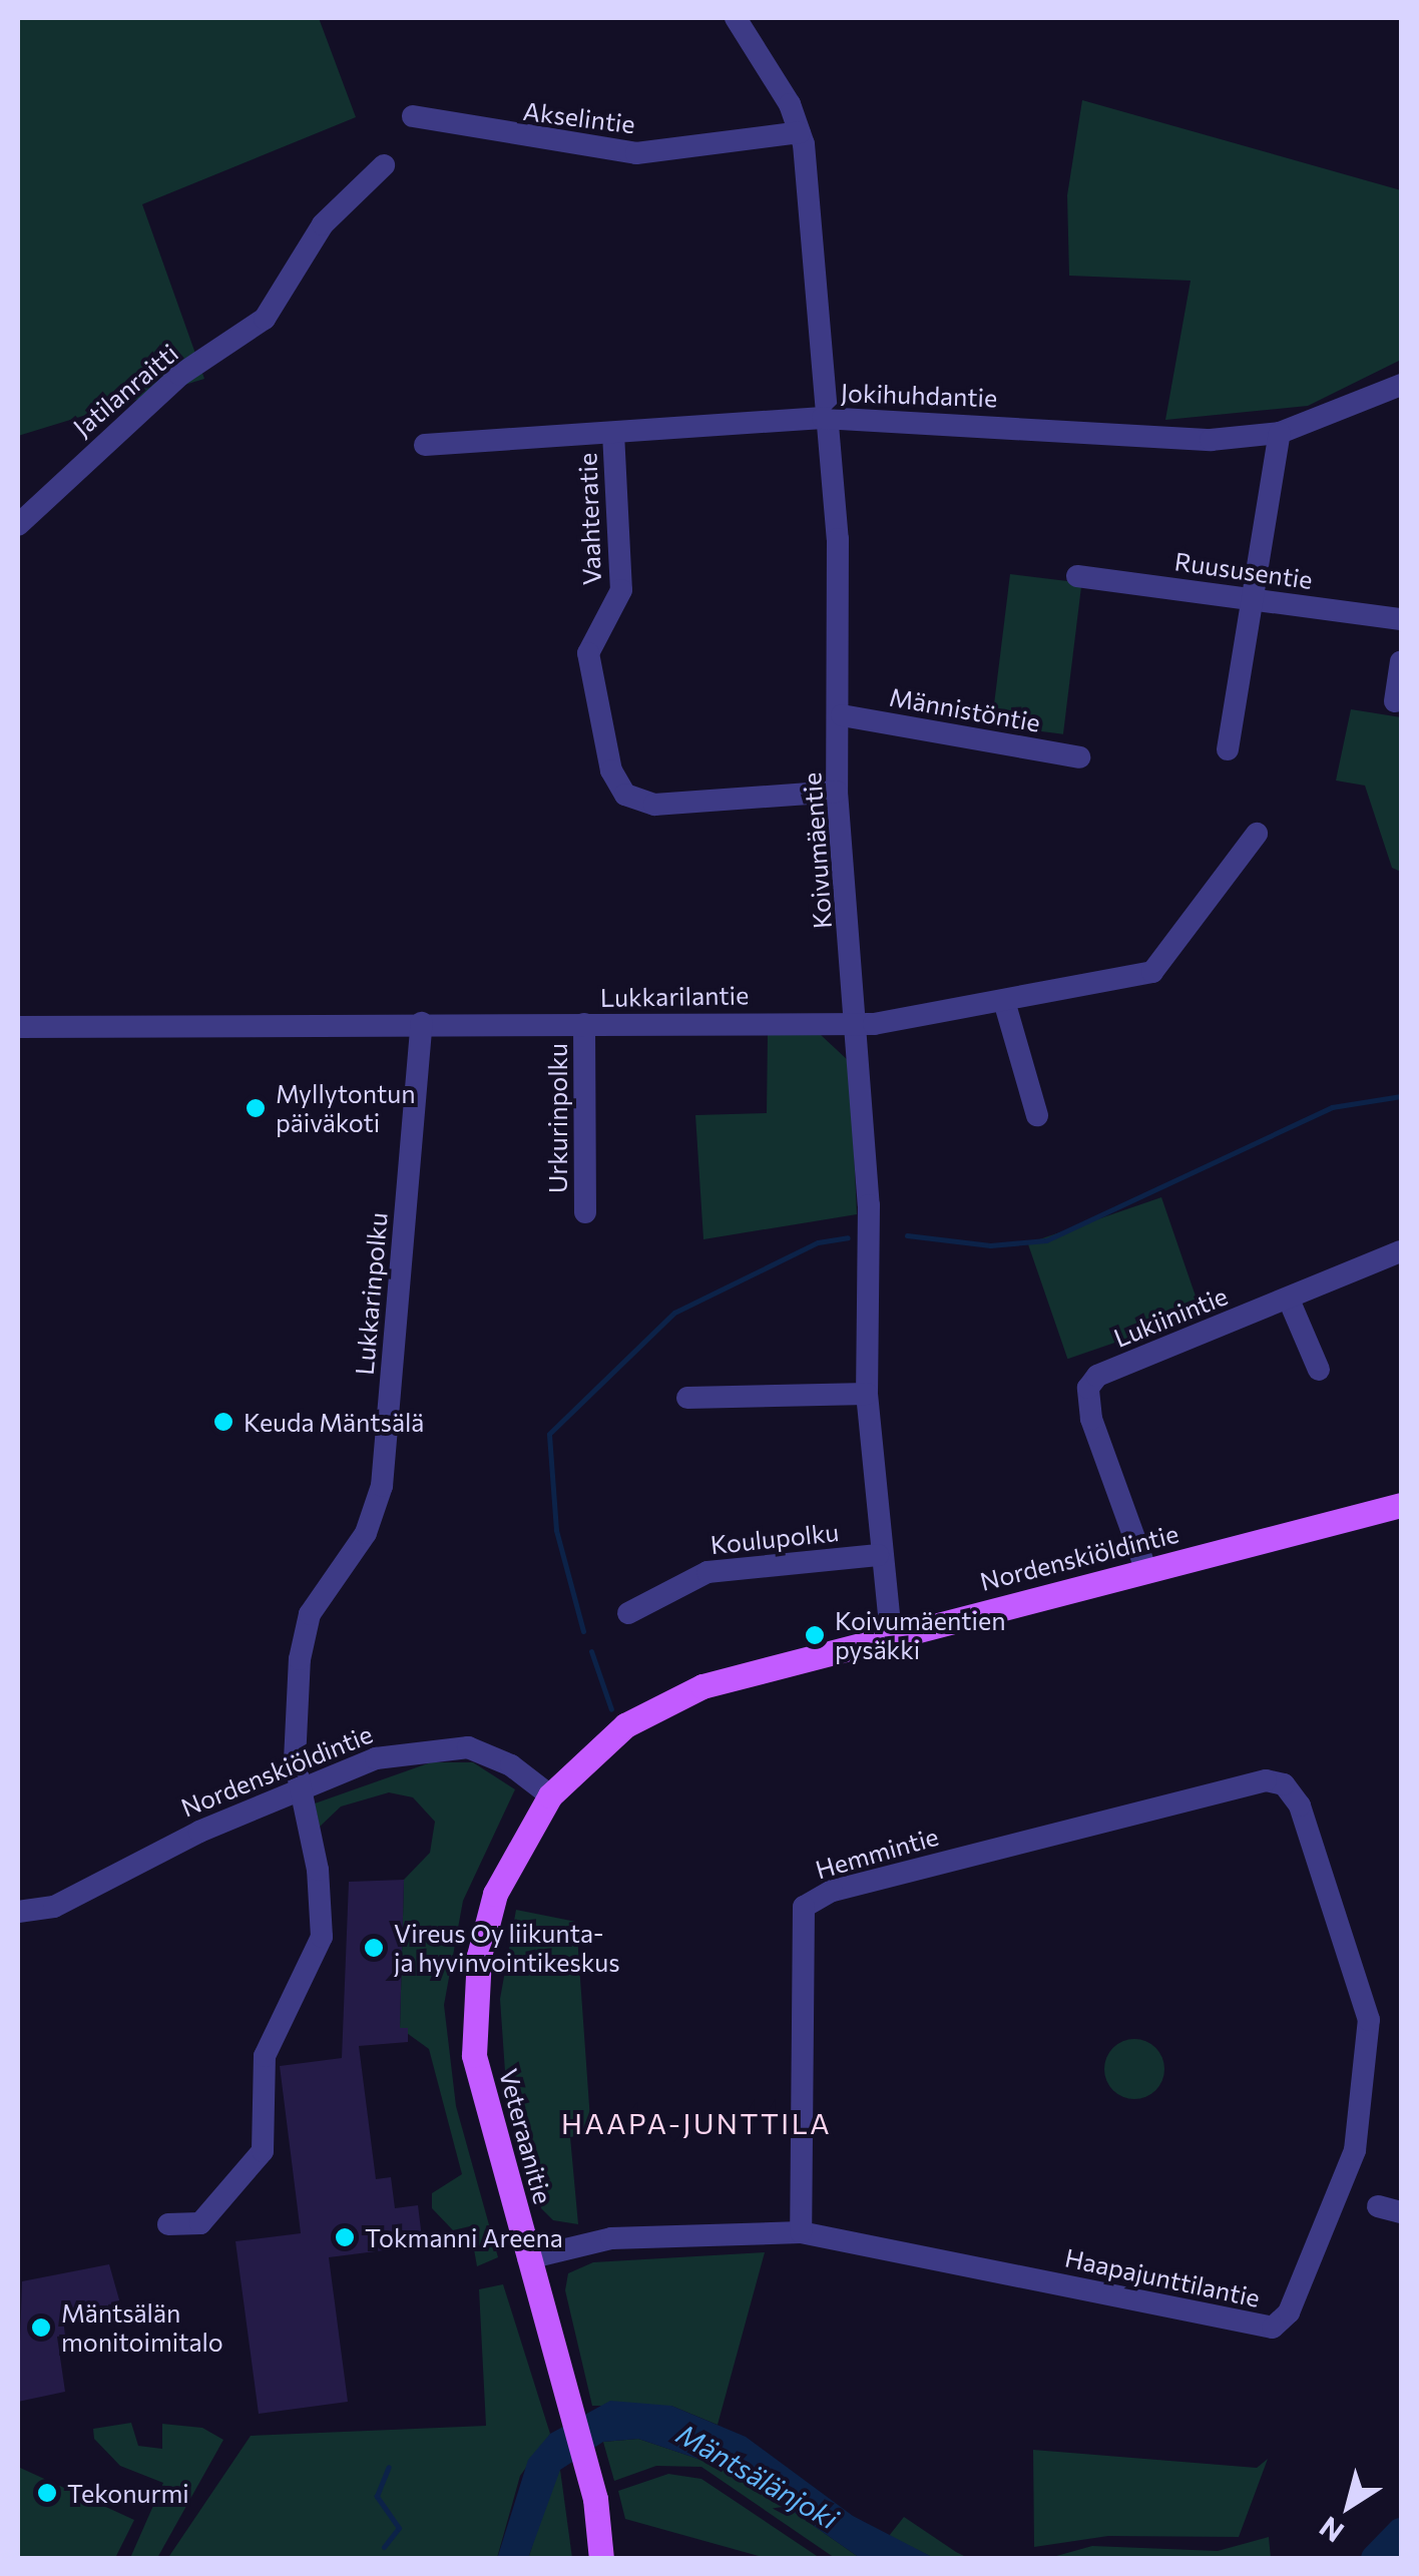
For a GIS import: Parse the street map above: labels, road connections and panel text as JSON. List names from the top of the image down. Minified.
{"streets":{"main road":["Nordenskiöldintie","Veteraanitie"],"street":["Akselintie","Jatilanraitti","Jokihuhdantie","Vaahteratie","Ruususentie","Männistöntie","Koivumäentie","Lukkarilantie","Urkurinpolku","Lukkarinpolku","Lukiinintie","Koulupolku","Hemmintie","Haapajunttilantie"]},"crossings":[["Akselintie","Koivumäentie"],["Jokihuhdantie","Vaahteratie"],["Jokihuhdantie","Koivumäentie"],["Vaahteratie","Koivumäentie"],["Männistöntie","Koivumäentie"],["Koivumäentie","Lukkarilantie"],["Koivumäentie","Koulupolku"],["Koivumäentie","Nordenskiöldintie"],["Lukkarilantie","Urkurinpolku"],["Lukkarilantie","Lukkarinpolku"],["Lukkarinpolku","Nordenskiöldintie"],["Lukiinintie","Nordenskiöldintie"],["Nordenskiöldintie","Veteraanitie"],["Hemmintie","Haapajunttilantie"],["Veteraanitie","Haapajunttilantie"]],"districts":["HAAPA-JUNTTILA"],"water":["Mäntsälänjoki"],"places":["Myllytontun päiväkoti","Keuda Mäntsälä","Koivumäentien pysäkki","Vireus Oy liikunta- ja hyvinvointikeskus","Tokmanni Areena","Mäntsälän monitoimitalo","Tekonurmi"],"north":"bottom left"}
